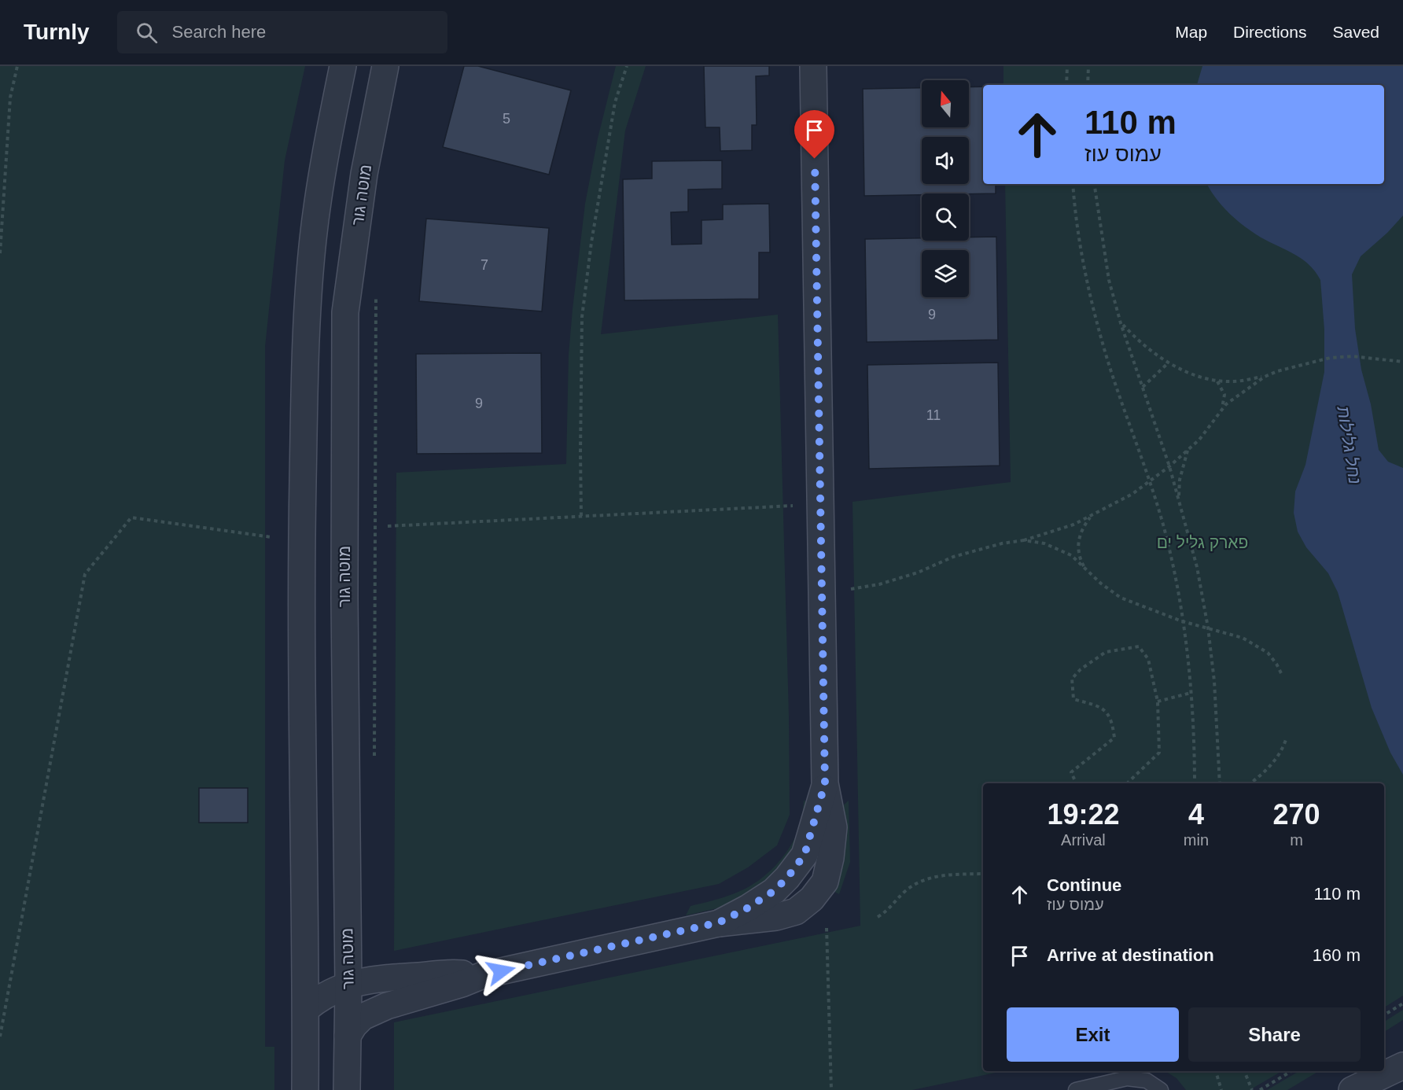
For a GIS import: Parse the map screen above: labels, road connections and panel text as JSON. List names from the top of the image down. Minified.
{"streets":{"street":["מוטה גור"]},"water":["נחל גלילות"],"parks":["פארק גליל ים"],"house_numbers":["5","7","9","9","11"],"north":"top","page":{"header":"Turnly","search":"Search here","nav":["Map","Directions","Saved"],"turn":["110 m","עמוס עוז"],"eta":["19:22","Arrival","4","min","270","m"],"list":[{"name":"Continue","note":"עמוס עוז","value":"110 m"},{"name":"Arrive at destination","value":"160 m"}],"buttons":["Exit","Share"]}}
